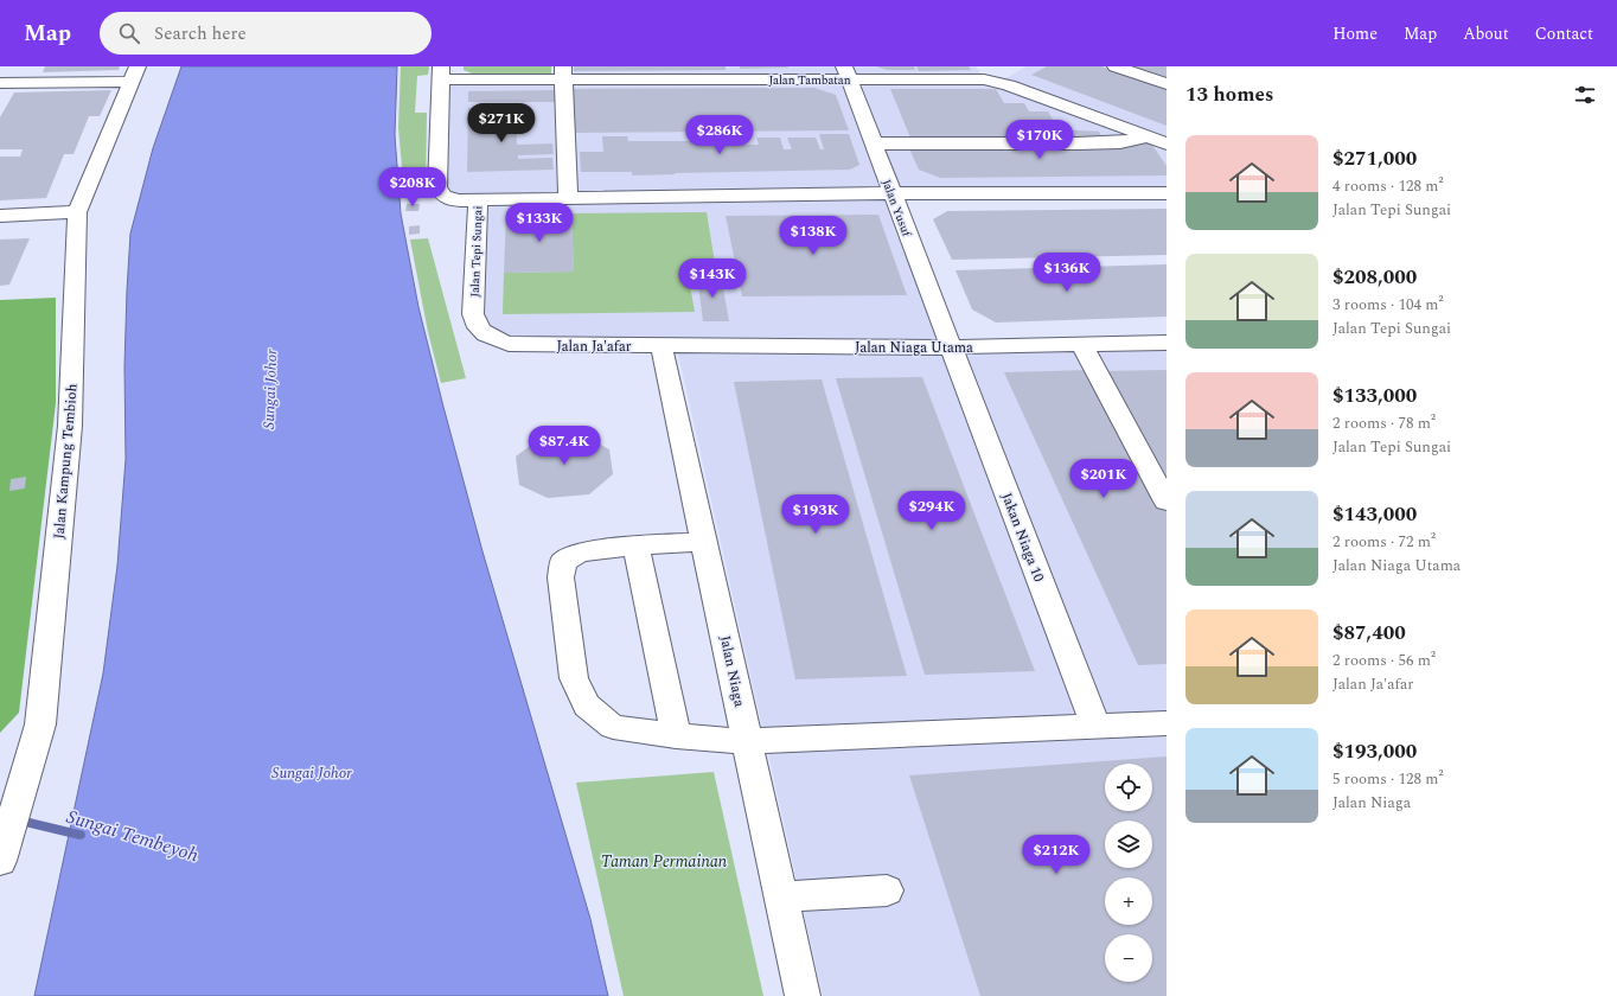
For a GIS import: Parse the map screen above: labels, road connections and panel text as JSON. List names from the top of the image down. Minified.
{"streets":{"street":["Jalan Tambatan","Jalan Yusuf","Jalan Tepi Sungai","Jalan Ja'afar","Jalan Niaga Utama","Jalan Kampung Tembioh","Jakan Niaga 10","Jalan Niaga"]},"crossings":[["Jalan Tambatan","Jalan Yusuf"],["Jalan Tambatan","Jalan Tepi Sungai"],["Jalan Yusuf","Jalan Niaga Utama"],["Jalan Yusuf","Jakan Niaga 10"],["Jalan Tepi Sungai","Jalan Ja'afar"],["Jalan Ja'afar","Jalan Niaga Utama"],["Jalan Ja'afar","Jalan Niaga"],["Jalan Niaga Utama","Jakan Niaga 10"],["Jalan Niaga Utama","Jalan Niaga"]],"water":["Sungai Johor","Sungai Tembeyoh"],"parks":["Taman Permainan"],"page":{"header":"Map","search":"Search here","nav":["Home","Map","About","Contact"],"heading":"13 homes","price":["$271K","$286K","$170K","$208K","$133K","$138K","$136K","$143K","$87.4K","$201K","$294K","$193K","$212K"],"list":[{"name":"$271,000","note":"4 rooms · 128 m² · Jalan Tepi Sungai"},{"name":"$208,000","note":"3 rooms · 104 m² · Jalan Tepi Sungai"},{"name":"$133,000","note":"2 rooms · 78 m² · Jalan Tepi Sungai"},{"name":"$143,000","note":"2 rooms · 72 m² · Jalan Niaga Utama"},{"name":"$87,400","note":"2 rooms · 56 m² · Jalan Ja'afar"},{"name":"$193,000","note":"5 rooms · 128 m² · Jalan Niaga"}],"map_buttons":["+","−"]}}
